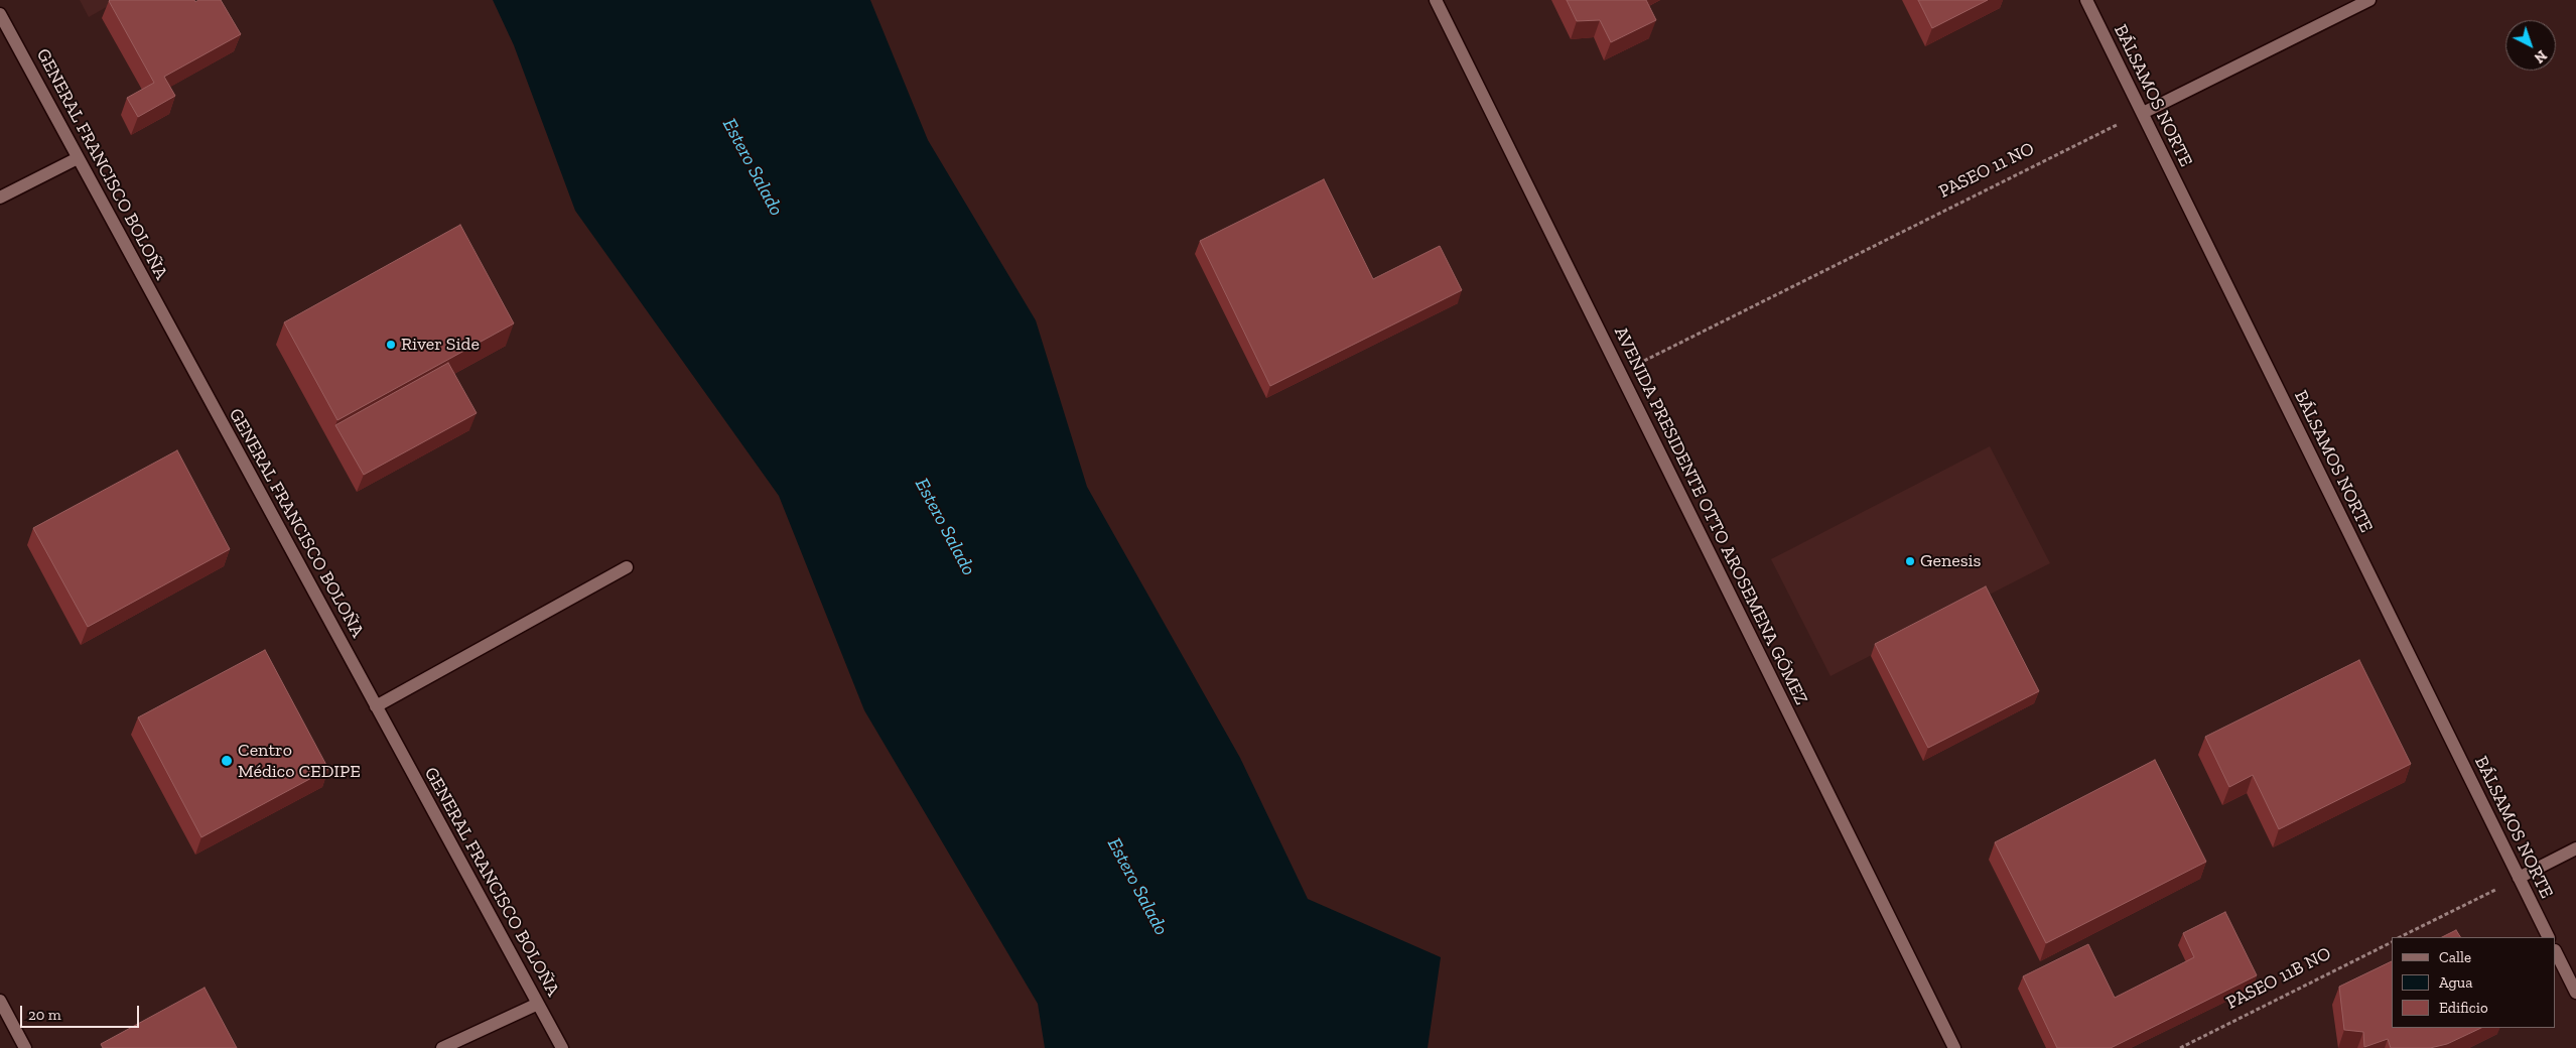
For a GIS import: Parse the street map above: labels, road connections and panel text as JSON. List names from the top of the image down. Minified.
{"streets":{"street":["BÁLSAMOS NORTE","GENERAL FRANCISCO BOLOÑA","AVENIDA PRESIDENTE OTTO AROSEMENA GÓMEZ"],"path":["PASEO 11 NO","PASEO 11B NO"]},"crossings":[["BÁLSAMOS NORTE","PASEO 11 NO"],["PASEO 11 NO","AVENIDA PRESIDENTE OTTO AROSEMENA GÓMEZ"]],"water":["Estero Salado"],"places":["River Side","Genesis","Centro Médico CEDIPE"],"legend":["Calle","Agua","Edificio"],"scale_bar":"20 m","north":"bottom right"}
